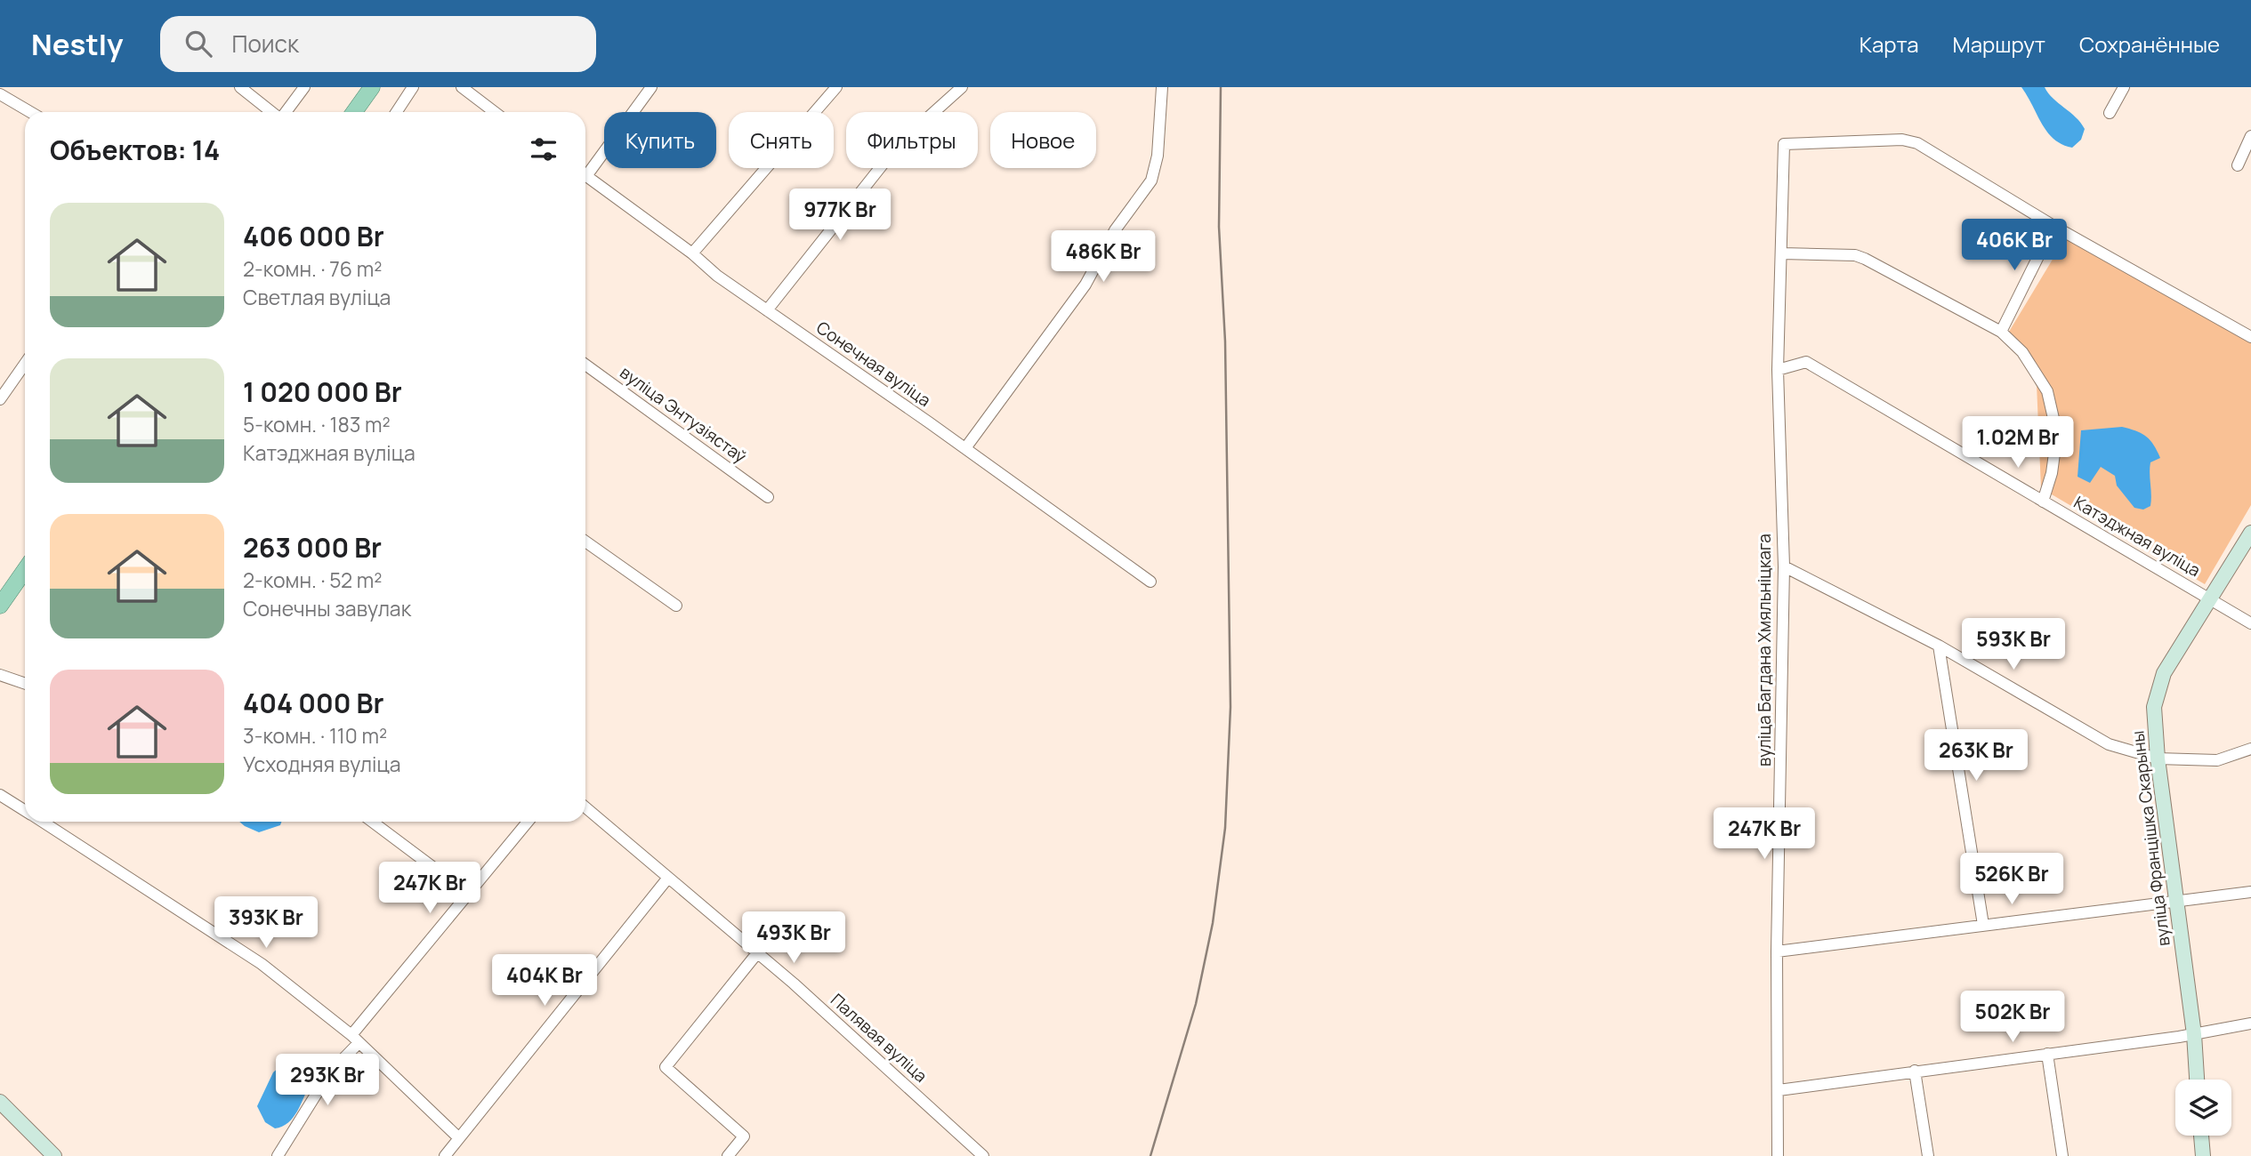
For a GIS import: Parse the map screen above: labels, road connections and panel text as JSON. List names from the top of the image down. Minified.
{"streets":{"street":["Сонечная вуліца","вуліца Энтузіястаў","Катэджная вуліца","вуліца Багдана Хмяльніцкага","вуліца Францішка Скарыны","Палявая вуліца"]},"crossings":[["Катэджная вуліца","вуліца Багдана Хмяльніцкага"],["Катэджная вуліца","вуліца Францішка Скарыны"]],"page":{"header":"Nestly","search":"Поиск","nav":["Карта","Маршрут","Сохранённые"],"chip":["Купить","Снять","Фильтры","Новое"],"heading":"Объектов: 14","list":[{"name":"406 000 Br","note":"2-комн. · 76 m² · Светлая вуліца"},{"name":"1 020 000 Br","note":"5-комн. · 183 m² · Катэджная вуліца"},{"name":"263 000 Br","note":"2-комн. · 52 m² · Сонечны завулак"},{"name":"404 000 Br","note":"3-комн. · 110 m² · Усходняя вуліца"}],"price":["977K Br","406K Br","486K Br","1.02M Br","593K Br","263K Br","247K Br","526K Br","247K Br","393K Br","493K Br","404K Br","502K Br","293K Br"]}}
